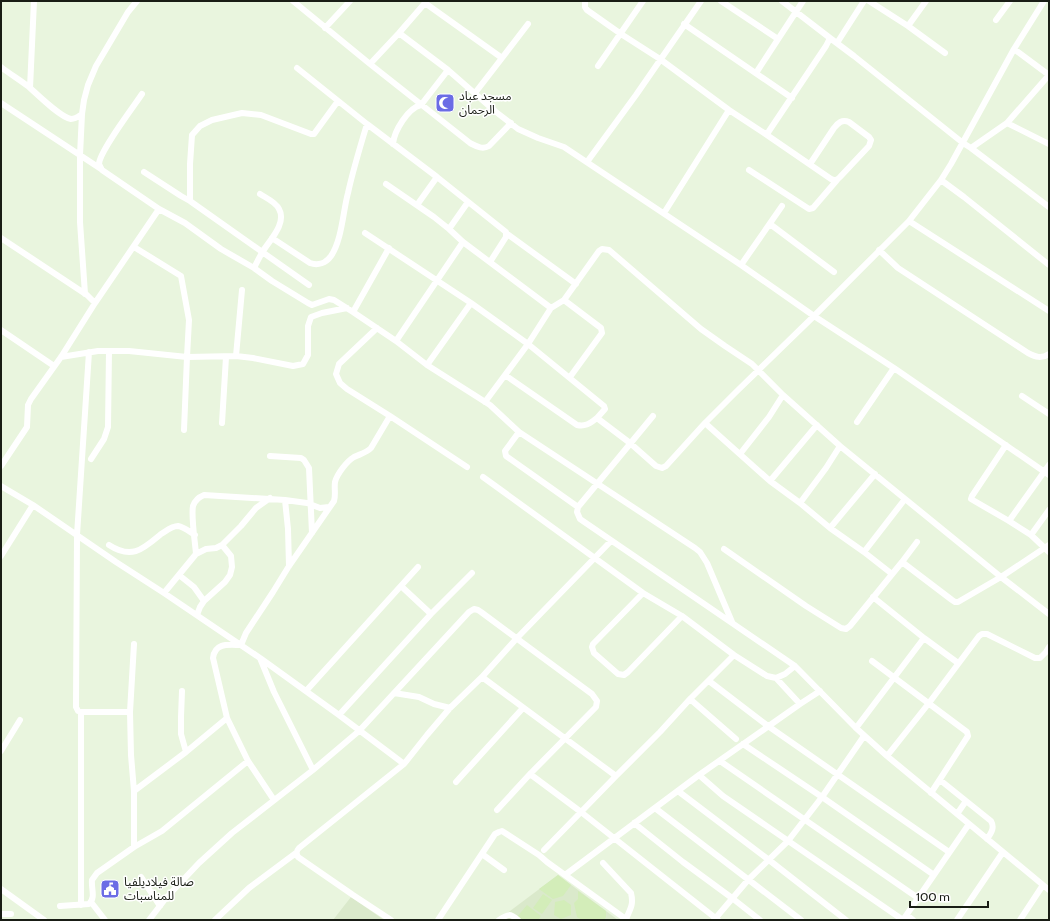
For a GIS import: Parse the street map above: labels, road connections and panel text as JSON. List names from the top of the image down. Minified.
{"places":{"mosque":["مسجد عباد الرحمان"],"public building":["صالة فيلاديلفيا للمناسبات"]},"scale_bar":"100 m"}
